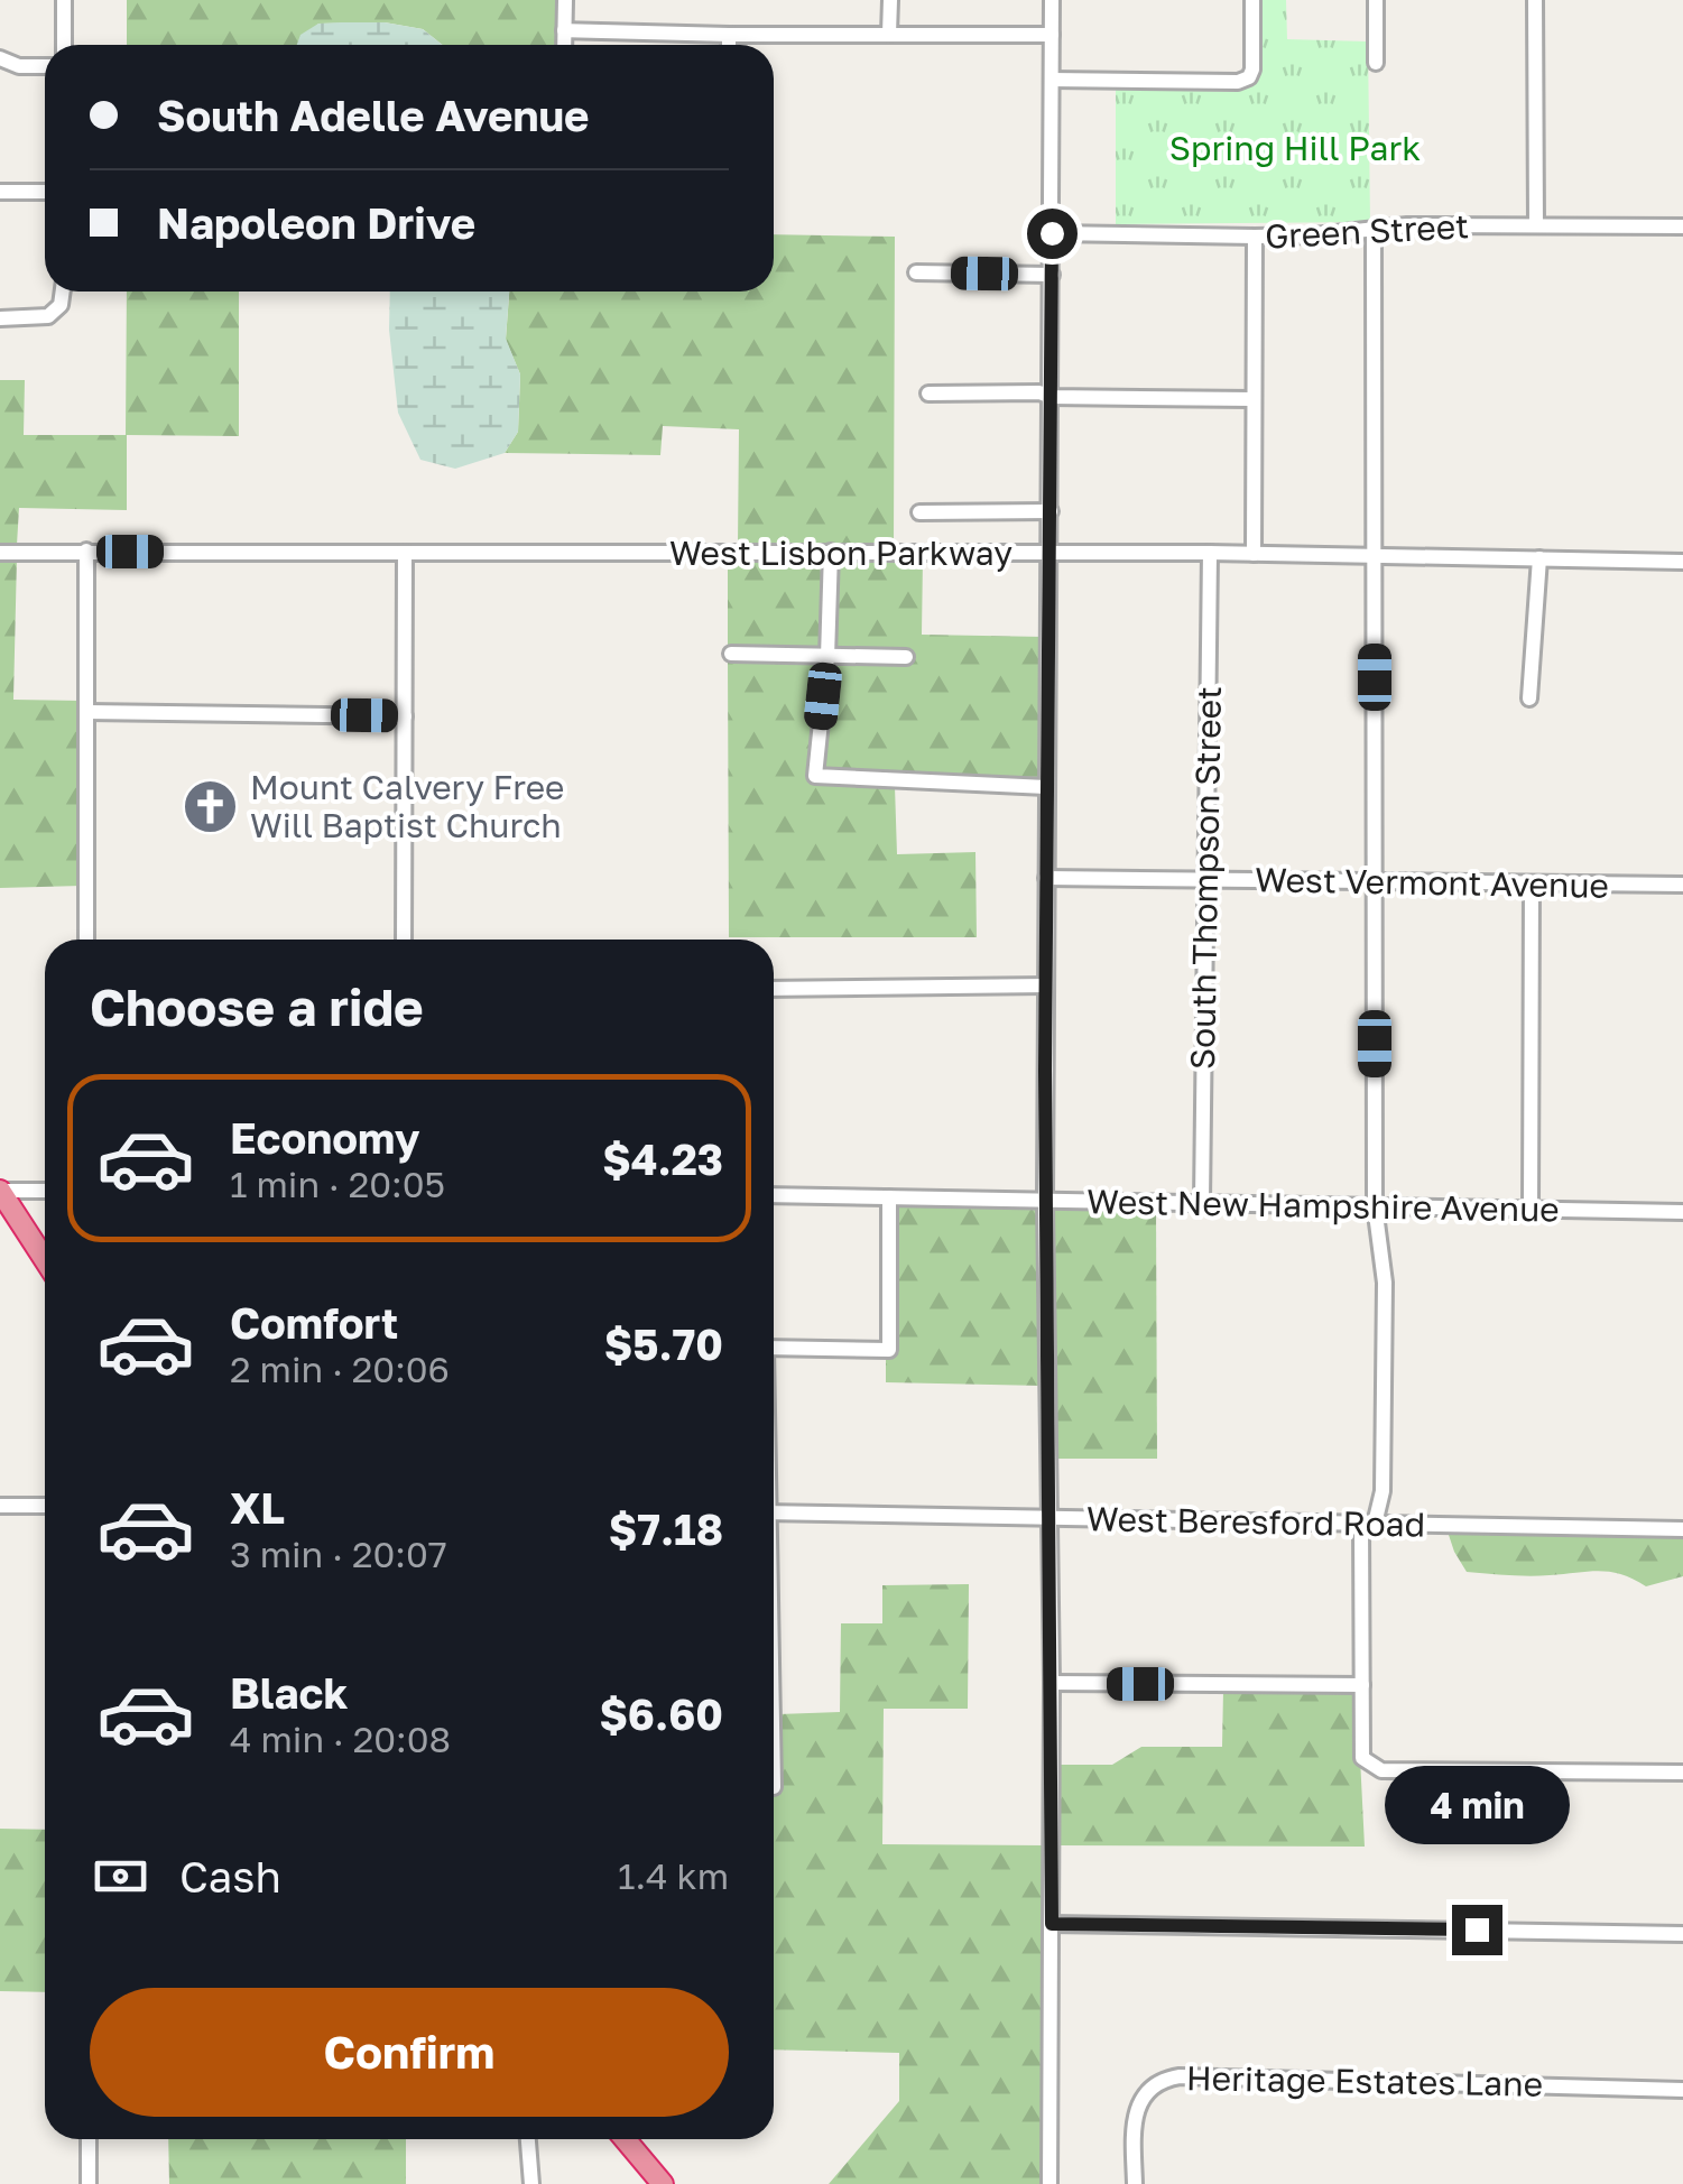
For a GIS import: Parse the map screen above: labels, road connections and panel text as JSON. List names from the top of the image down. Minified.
{"streets":{"street":["Green Street","West Lisbon Parkway","South Thompson Street","West Vermont Avenue","West New Hampshire Avenue","West Beresford Road","Heritage Estates Lane"]},"crossings":[["West Lisbon Parkway","South Thompson Street"],["South Thompson Street","West Vermont Avenue"],["South Thompson Street","West New Hampshire Avenue"]],"parks":["Spring Hill Park"],"places":{"church":["Mount Calvery Free Will Baptist Church"]},"page":{"banner":["South Adelle Avenue","Napoleon Drive"],"heading":"Choose a ride","list":[{"name":"Economy","note":"1 min · 20:05","value":"$4.23"},{"name":"Comfort","note":"2 min · 20:06","value":"$5.70"},{"name":"XL","note":"3 min · 20:07","value":"$7.18"},{"name":"Black","note":"4 min · 20:08","value":"$6.60"}],"bubble":"4 min","pay":["Cash","1.4 km"],"buttons":"Confirm"}}
